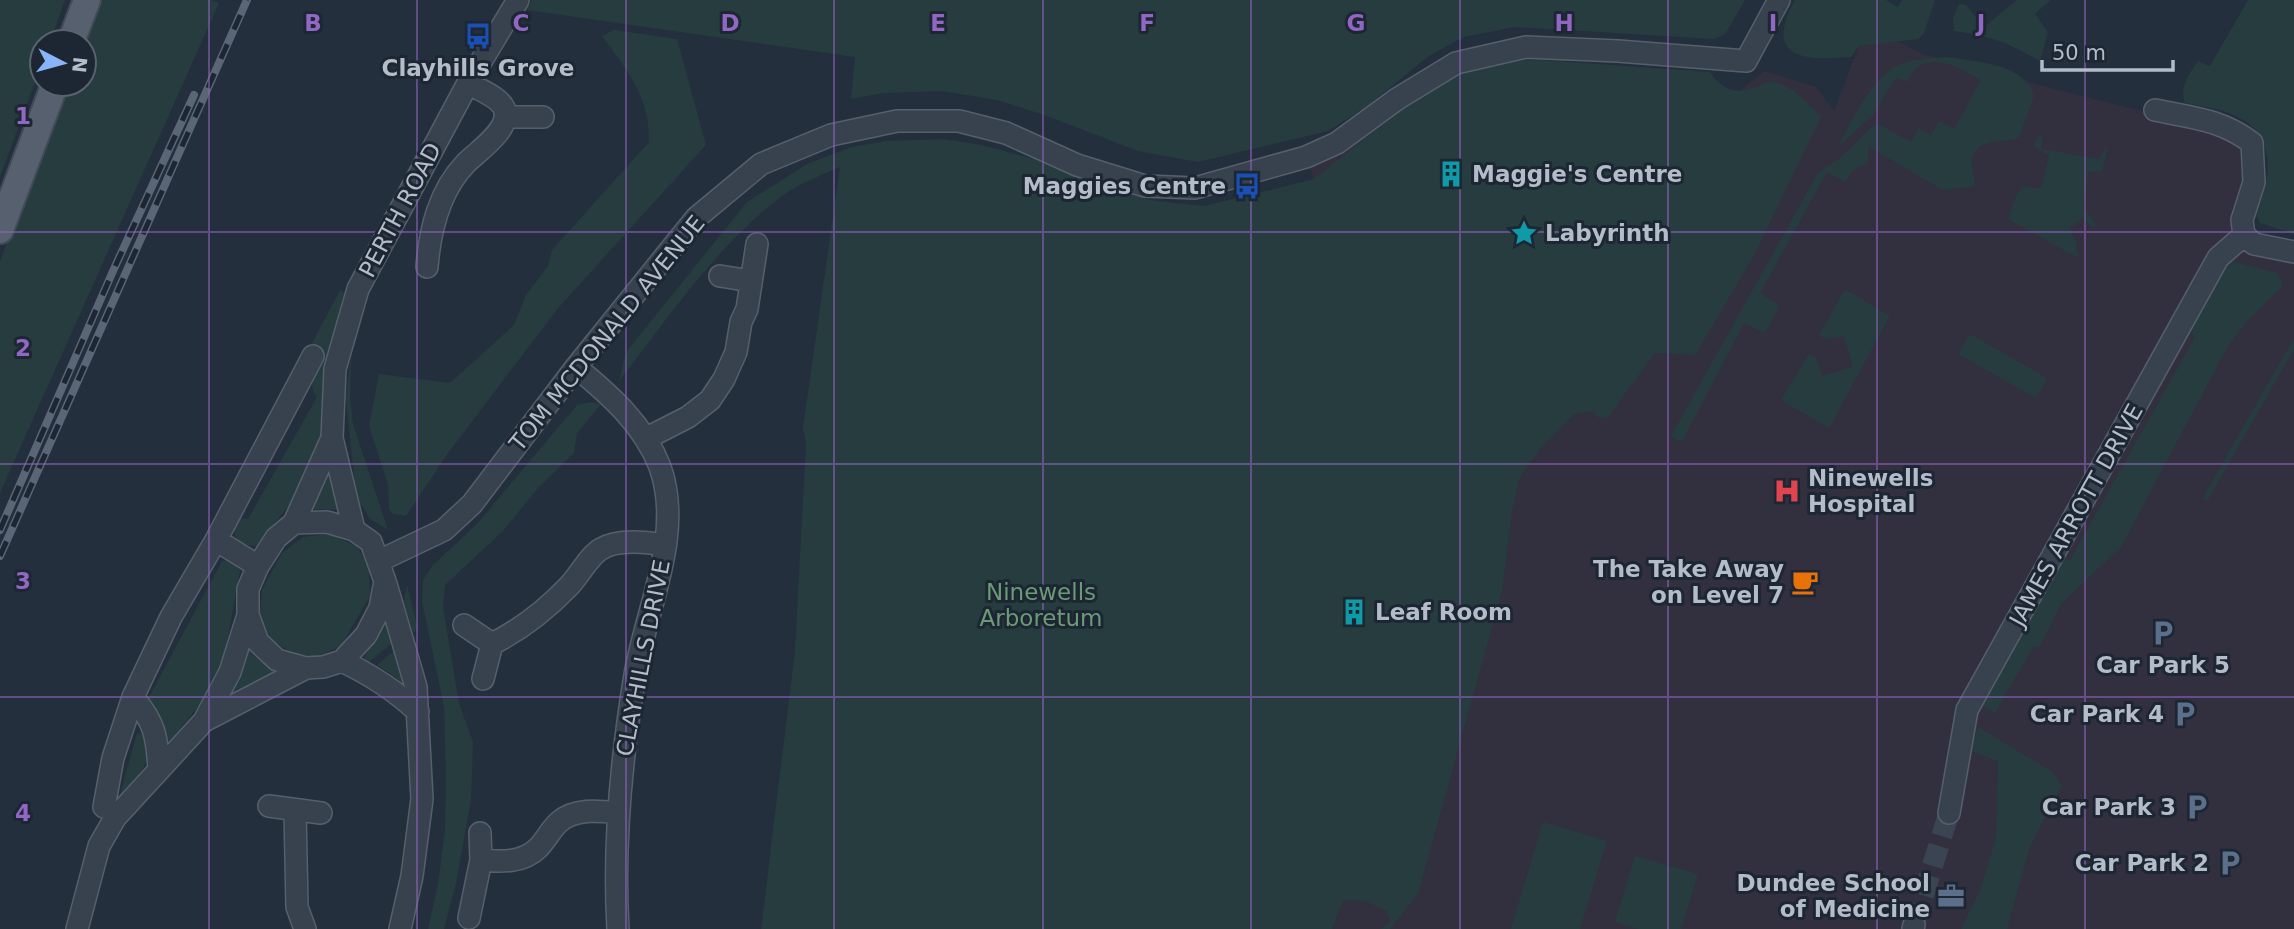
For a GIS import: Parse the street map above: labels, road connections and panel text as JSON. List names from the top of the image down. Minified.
{"streets":{"street":["PERTH ROAD","TOM MCDONALD AVENUE","JAMES ARROTT DRIVE","CLAYHILLS DRIVE"]},"crossings":[["PERTH ROAD","TOM MCDONALD AVENUE"],["TOM MCDONALD AVENUE","CLAYHILLS DRIVE"]],"parks":["Ninewells Arboretum"],"places":{"bus stop":["Clayhills Grove","Maggies Centre"],"building":["Maggie's Centre","Leaf Room"],"place":["Labyrinth"],"hospital":["Ninewells Hospital"],"cafe":["The Take Away on Level 7"],"parking":["Car Park 5","Car Park 4","Car Park 3","Car Park 2"],"office":["Dundee School of Medicine"]},"scale_bar":"50 m","north":"right","grid":{"columns":["B","C","D","E","F","G","H","I","J"],"rows":["1","2","3","4"]}}
